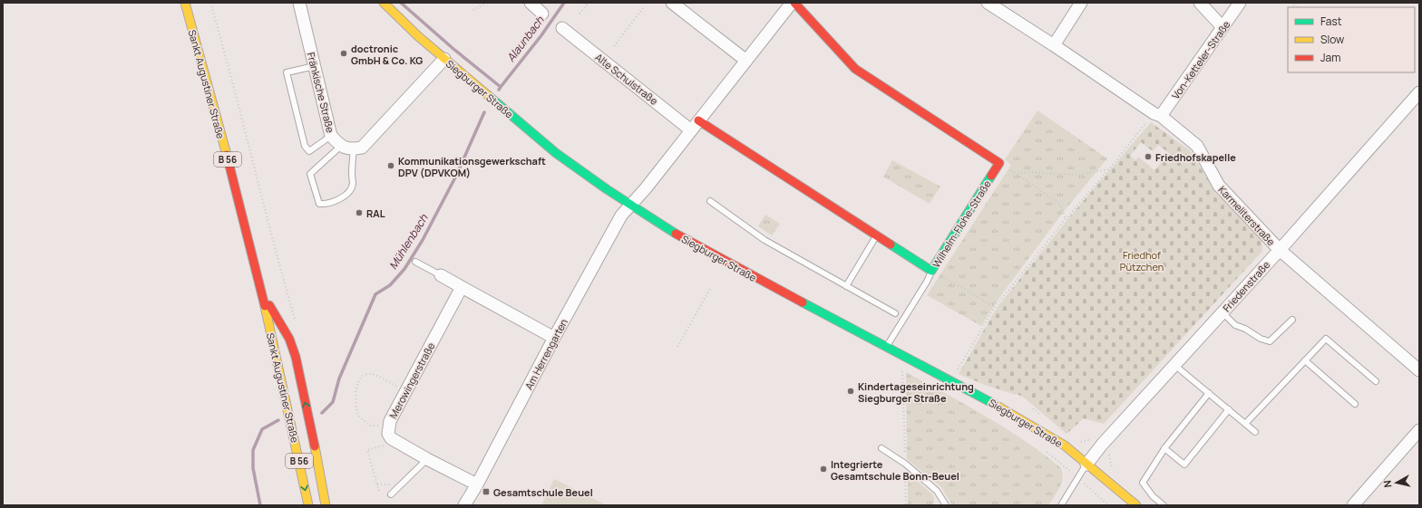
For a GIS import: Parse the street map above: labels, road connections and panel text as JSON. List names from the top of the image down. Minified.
{"streets":{"main road":["Sankt Augustiner Straße","Siegburger Straße","B 56","Wilhelm-Flohe-Straße"],"street":["Von-Ketteler-Straße","Alte Schulstraße","Fränkische Straße","Karmeliterstraße","Friedenstraße","Am Herrengarten","Merowingerstraße"]},"crossings":[["Von-Ketteler-Straße","Karmeliterstraße"],["Siegburger Straße","Friedenstraße"],["Siegburger Straße","Am Herrengarten"],["Karmeliterstraße","Friedenstraße"],["Am Herrengarten","Merowingerstraße"]],"water":["Alaunbach","Mühlenbach"],"parks":["Friedhof Pützchen"],"places":{"other":["doctronic GmbH & Co. KG","Friedhofskapelle","Kommunikationsgewerkschaft DPV (DPVKOM)","RAL","Kindertageseinrichtung Siegburger Straße","Integrierte Gesamtschule Bonn-Beuel"],"transit":["Gesamtschule Beuel"]},"legend":["Fast","Slow","Jam"],"north":"left"}
